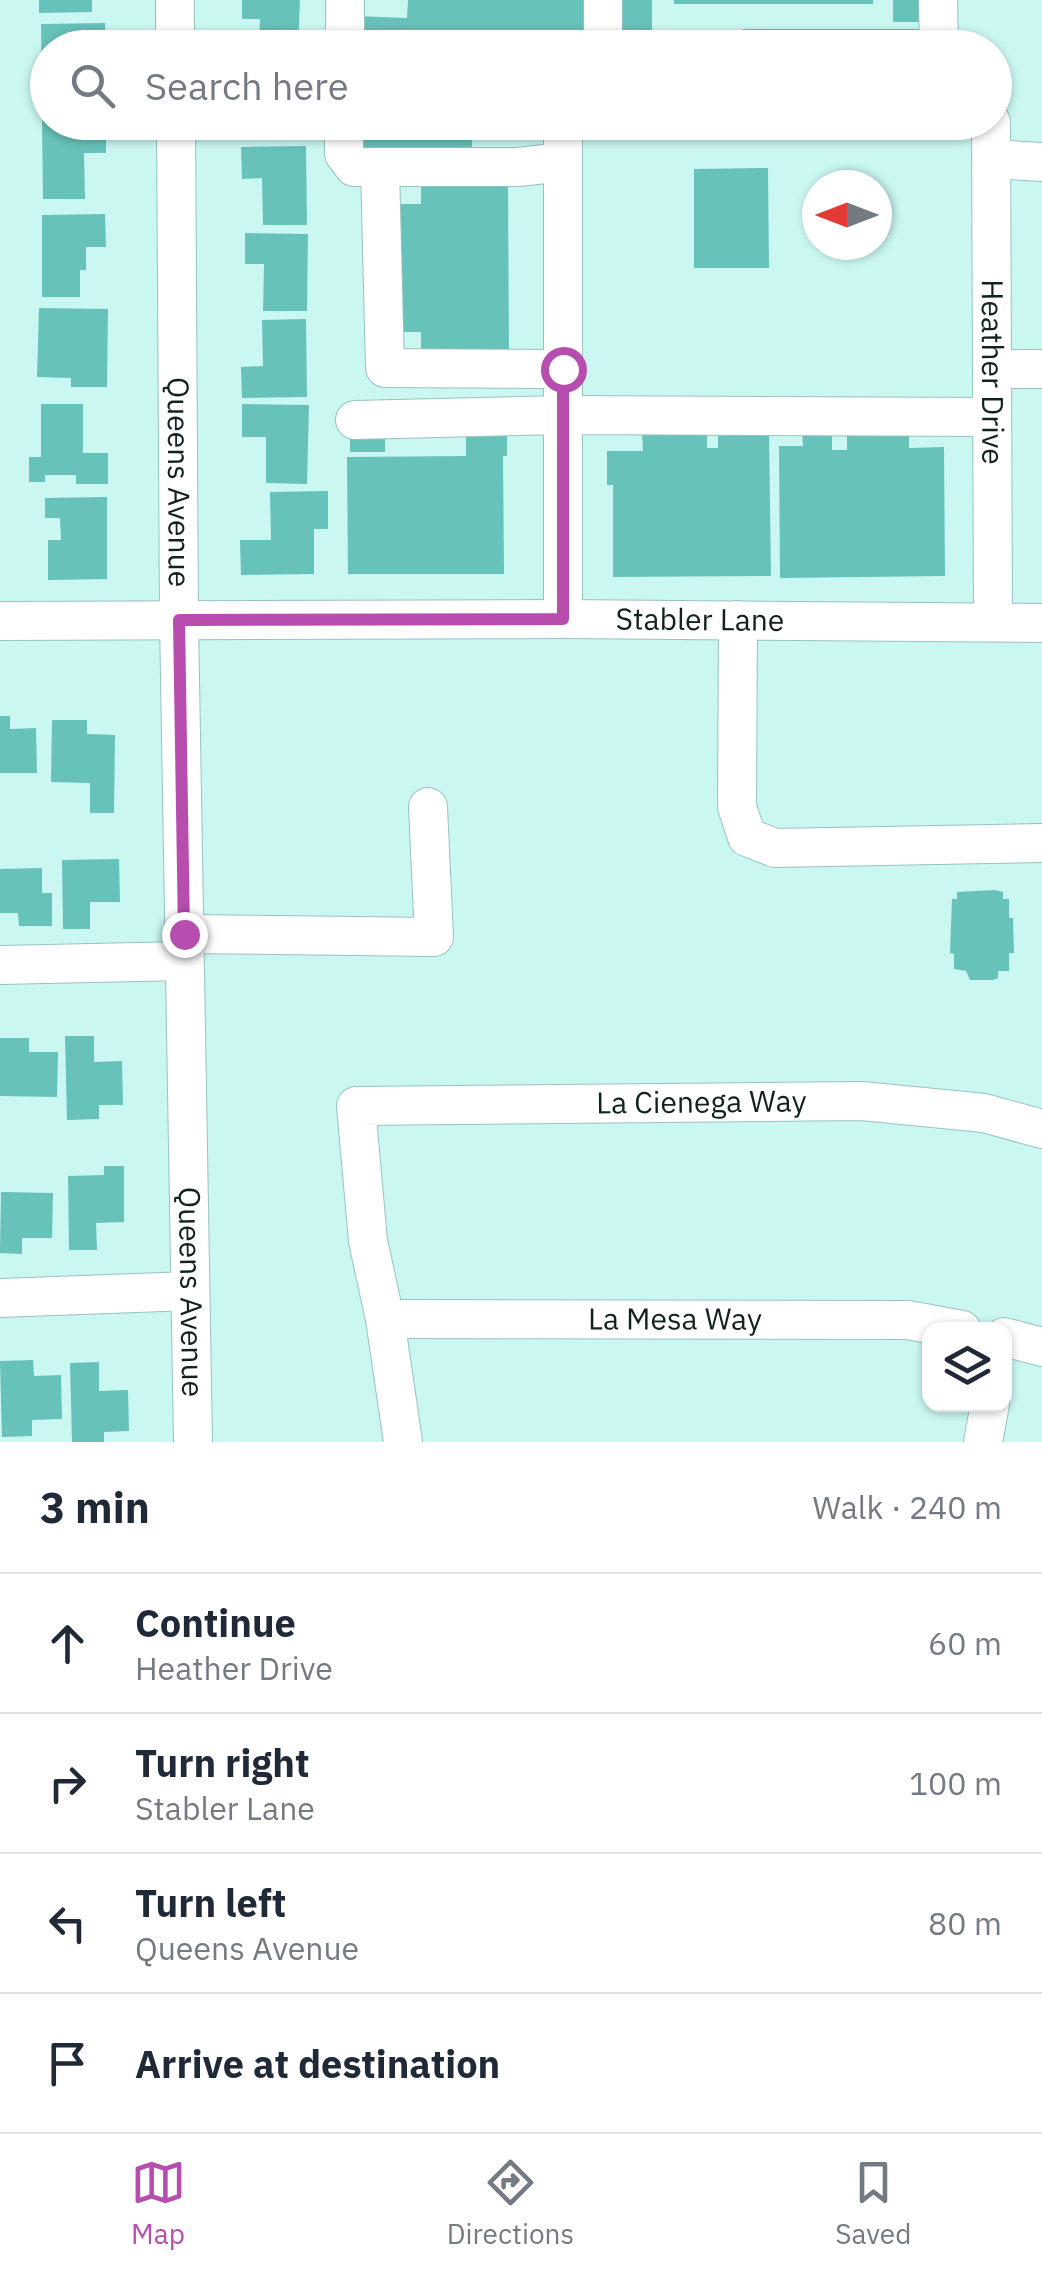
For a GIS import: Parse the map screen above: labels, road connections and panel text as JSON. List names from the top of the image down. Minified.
{"streets":{"street":["Heather Drive","Queens Avenue","Stabler Lane","La Cienega Way","La Mesa Way"]},"crossings":[["Heather Drive","Stabler Lane"],["Queens Avenue","Stabler Lane"],["La Cienega Way","La Mesa Way"]],"north":"left","page":{"search":"Search here","heading":["3 min","Walk · 240 m"],"list":[["Continue","Heather Drive","60 m"],["Turn right","Stabler Lane","100 m"],["Turn left","Queens Avenue","80 m"],"Arrive at destination"],"nav":["Map","Directions","Saved"]}}
